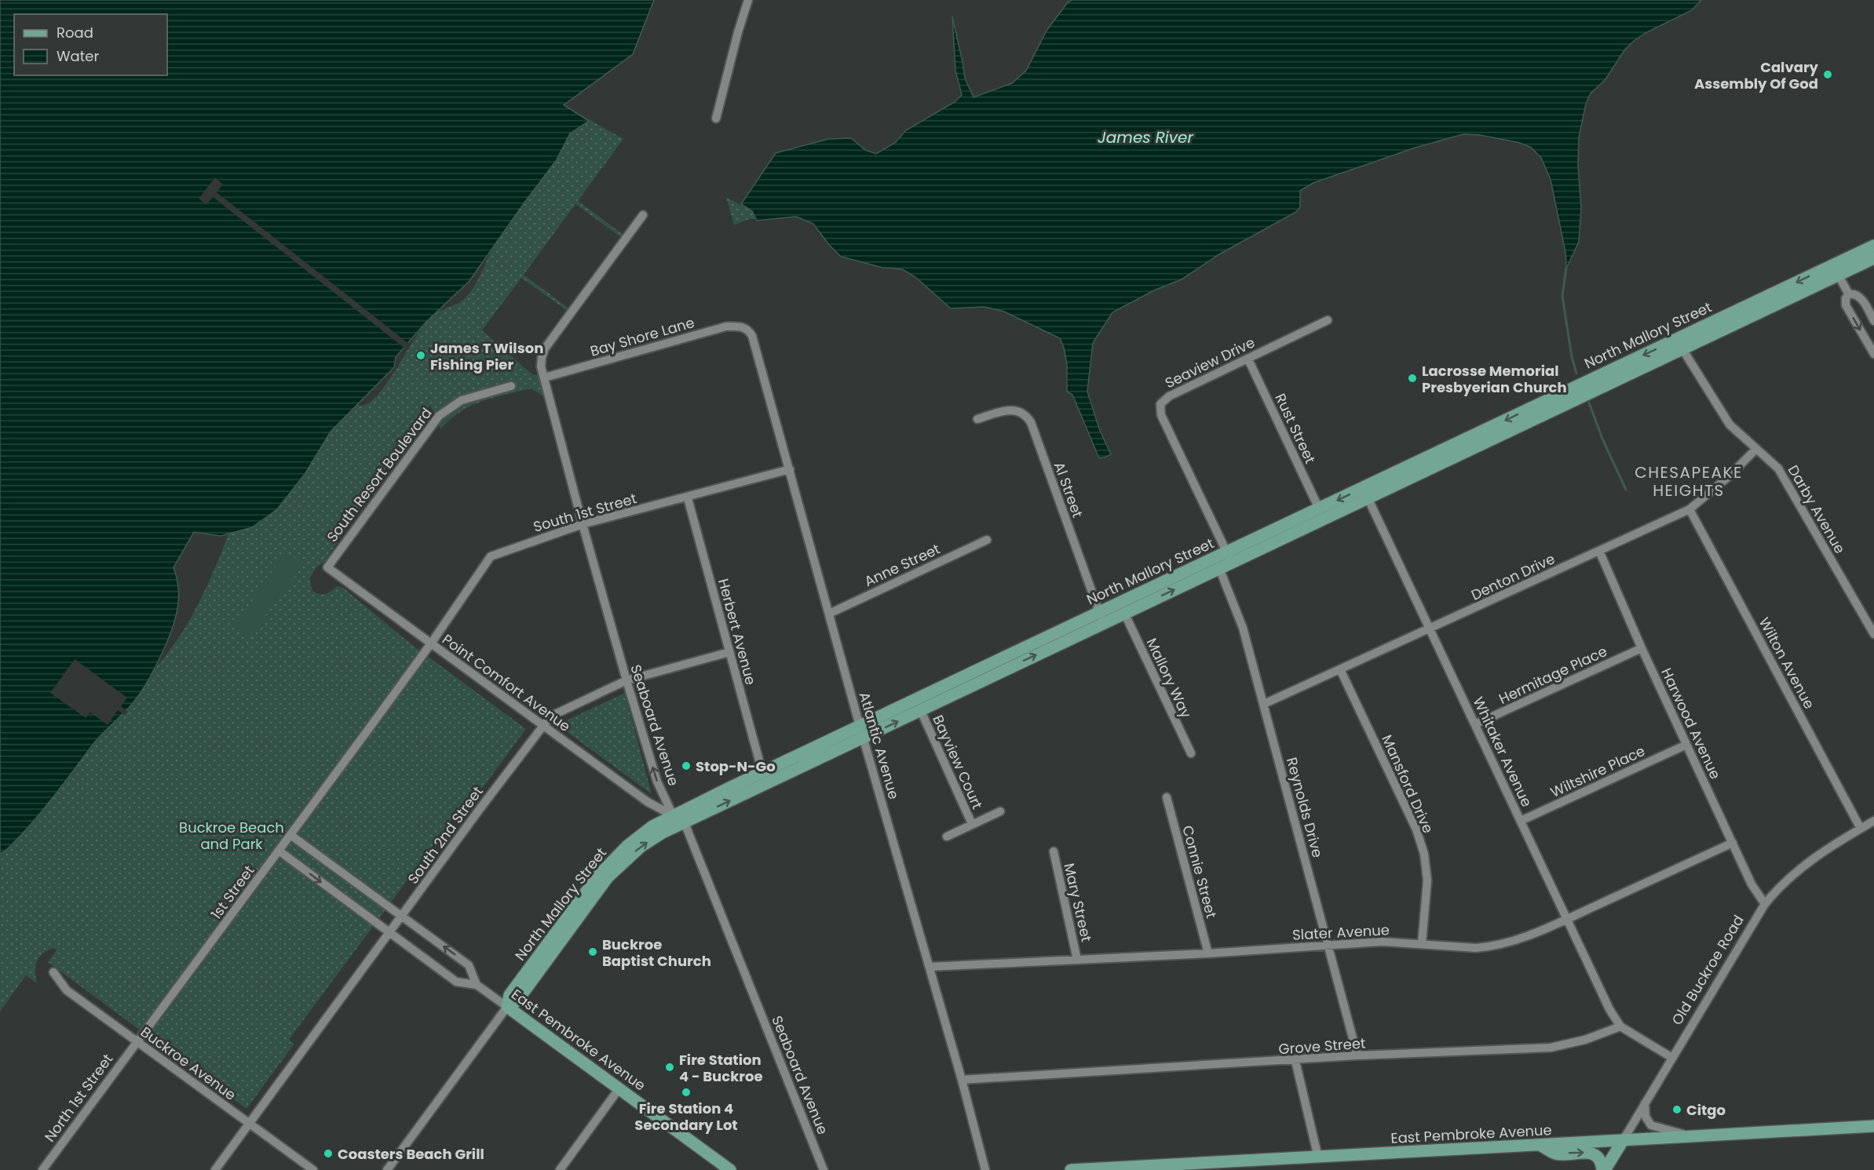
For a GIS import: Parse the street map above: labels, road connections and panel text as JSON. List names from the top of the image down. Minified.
{"streets":{"main road":["North Mallory Street","Old Buckroe Road","East Pembroke Avenue"],"street":["Bay Shore Lane","Seaview Drive","Rust Street","South Resort Boulevard","Al Street","Darby Avenue","South 1st Street","Anne Street","Denton Drive","Herbert Avenue","Wilton Avenue","Hermitage Place","Mallory Way","Point Comfort Avenue","Harwood Avenue","Seaboard Avenue","Atlantic Avenue","Whitaker Avenue","Bayview Court","Wiltshire Place","Mansford Drive","Reynolds Drive","South 2nd Street","Connie Street","1st Street","Mary Street","Slater Avenue","Grove Street","Buckroe Avenue","North 1st Street"]},"crossings":[["North Mallory Street","Seaview Drive"],["North Mallory Street","Rust Street"],["North Mallory Street","Al Street"],["North Mallory Street","Darby Avenue"],["North Mallory Street","Herbert Avenue"],["North Mallory Street","Mallory Way"],["North Mallory Street","Point Comfort Avenue"],["North Mallory Street","Seaboard Avenue"],["North Mallory Street","Atlantic Avenue"],["North Mallory Street","Whitaker Avenue"],["North Mallory Street","Bayview Court"],["North Mallory Street","Reynolds Drive"],["North Mallory Street","East Pembroke Avenue"],["Bay Shore Lane","Seaboard Avenue"],["Bay Shore Lane","Atlantic Avenue"],["Seaview Drive","Rust Street"],["South Resort Boulevard","Point Comfort Avenue"],["Darby Avenue","Denton Drive"],["South 1st Street","Herbert Avenue"],["South 1st Street","Point Comfort Avenue"],["South 1st Street","Seaboard Avenue"],["South 1st Street","Atlantic Avenue"],["South 1st Street","1st Street"],["Anne Street","Atlantic Avenue"],["Denton Drive","Wilton Avenue"],["Denton Drive","Harwood Avenue"],["Denton Drive","Whitaker Avenue"],["Denton Drive","Mansford Drive"],["Denton Drive","Reynolds Drive"],["Herbert Avenue","South 2nd Street"],["Wilton Avenue","Old Buckroe Road"],["Hermitage Place","Harwood Avenue"],["Hermitage Place","Whitaker Avenue"],["Point Comfort Avenue","Seaboard Avenue"],["Point Comfort Avenue","South 2nd Street"],["Point Comfort Avenue","1st Street"],["Harwood Avenue","Wiltshire Place"],["Harwood Avenue","Slater Avenue"],["Harwood Avenue","Old Buckroe Road"],["Seaboard Avenue","South 2nd Street"],["Atlantic Avenue","Slater Avenue"],["Atlantic Avenue","Grove Street"],["Whitaker Avenue","Wiltshire Place"],["Whitaker Avenue","Slater Avenue"],["Whitaker Avenue","Grove Street"],["Mansford Drive","Slater Avenue"],["Reynolds Drive","Slater Avenue"],["Reynolds Drive","Grove Street"],["South 2nd Street","East Pembroke Avenue"],["South 2nd Street","Buckroe Avenue"],["Connie Street","Slater Avenue"],["1st Street","East Pembroke Avenue"],["1st Street","Buckroe Avenue"],["1st Street","North 1st Street"],["Mary Street","Slater Avenue"],["Old Buckroe Road","East Pembroke Avenue"],["Buckroe Avenue","North 1st Street"]],"districts":["CHESAPEAKE HEIGHTS"],"water":["James River"],"parks":["Buckroe Beach and Park"],"places":["Calvary Assembly Of God","James T Wilson Fishing Pier","Lacrosse Memorial Presbyerian Church","Stop-N-Go","Buckroe Baptist Church","Fire Station 4 - Buckroe","Fire Station 4 Secondary Lot","Citgo","Coasters Beach Grill"],"legend":["Road","Water"]}
